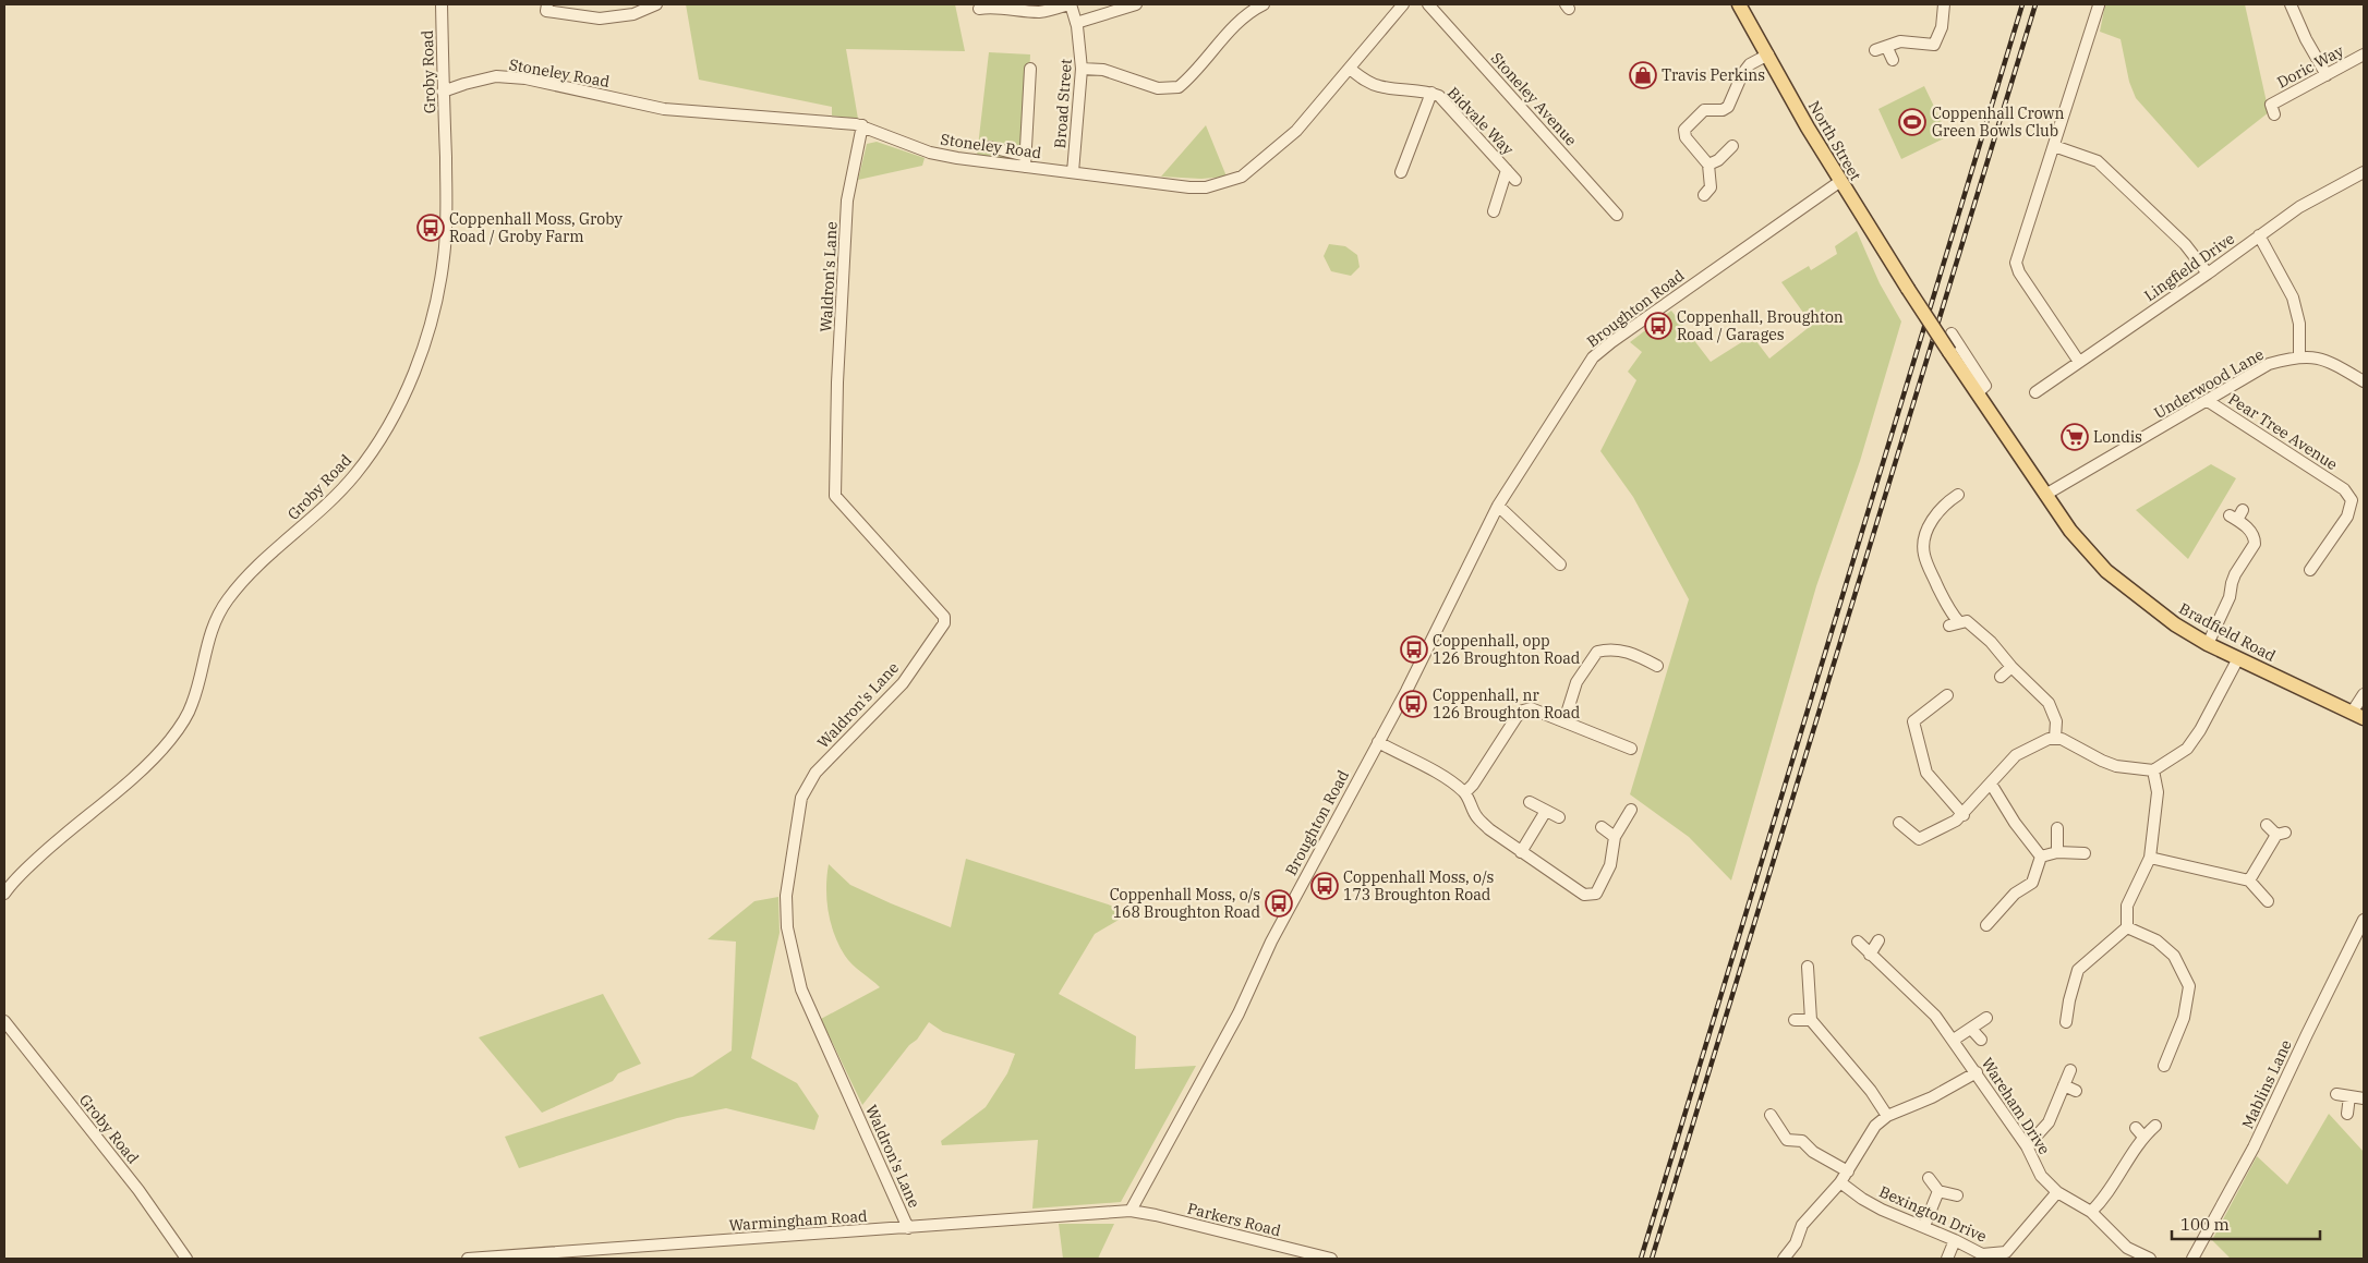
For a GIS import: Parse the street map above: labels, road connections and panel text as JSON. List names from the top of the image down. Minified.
{"streets":{"main road":["North Street","Bradfield Road"],"street":["Doric Way","Groby Road","Stoneley Road","Stoneley Avenue","Broad Street","Bidvale Way","Lingfield Drive","Waldron's Lane","Broughton Road","Underwood Lane","Pear Tree Avenue","Mablins Lane","Wareham Drive","Bexington Drive","Parkers Road","Warmingham Road"]},"crossings":[["Groby Road","Stoneley Road"],["Stoneley Road","Broad Street"],["Stoneley Road","Bidvale Way"],["Stoneley Road","Waldron's Lane"],["North Street","Broughton Road"],["North Street","Bradfield Road"],["Waldron's Lane","Warmingham Road"],["Broughton Road","Parkers Road"],["Broughton Road","Warmingham Road"],["Underwood Lane","Pear Tree Avenue"],["Underwood Lane","Bradfield Road"],["Wareham Drive","Bexington Drive"],["Parkers Road","Warmingham Road"]],"places":{"shop":["Travis Perkins"],"sports":["Coppenhall Crown Green Bowls Club"],"bus stop":["Coppenhall Moss, Groby Road / Groby Farm","Coppenhall, Broughton Road / Garages","Coppenhall, opp 126 Broughton Road","Coppenhall, nr 126 Broughton Road","Coppenhall Moss, o/s 173 Broughton Road","Coppenhall Moss, o/s 168 Broughton Road"],"supermarket":["Londis"]},"scale_bar":"100 m"}
